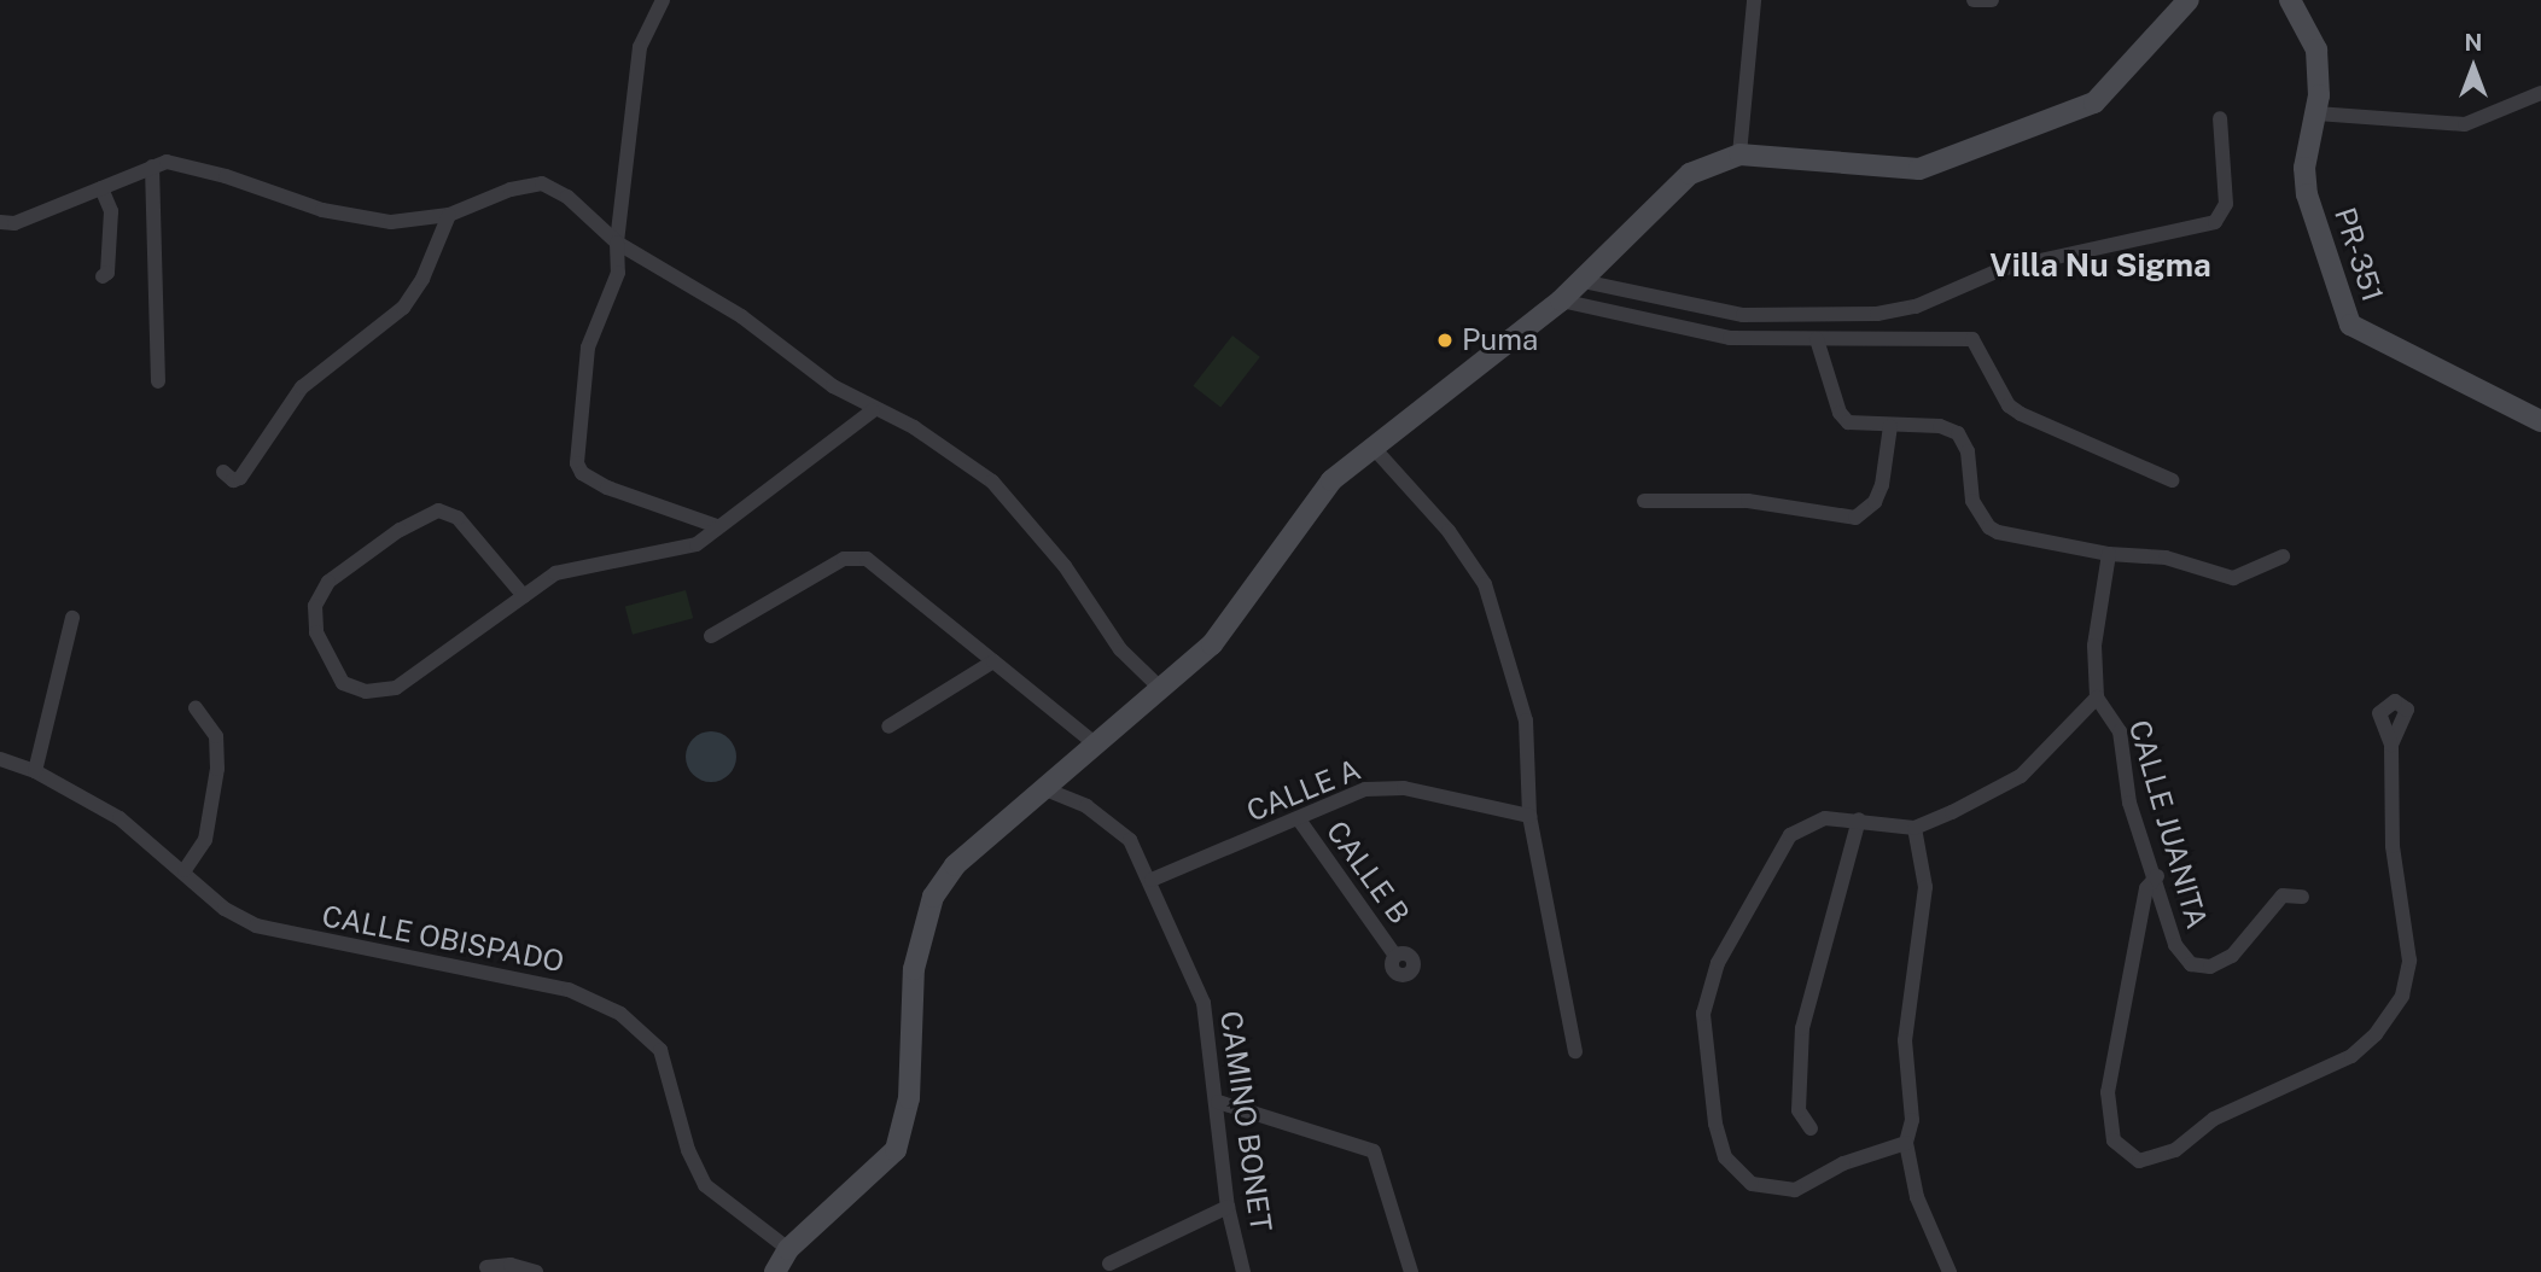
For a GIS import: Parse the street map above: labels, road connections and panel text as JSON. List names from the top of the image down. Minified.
{"streets":{"main road":["PR-351"],"street":["CALLE A","CALLE JUANITA","CALLE B","CALLE OBISPADO","CAMINO BONET"]},"crossings":[["CALLE A","CALLE B"],["CALLE A","CAMINO BONET"]],"districts":["Villa Nu Sigma"],"places":["Puma"],"north":"top"}
